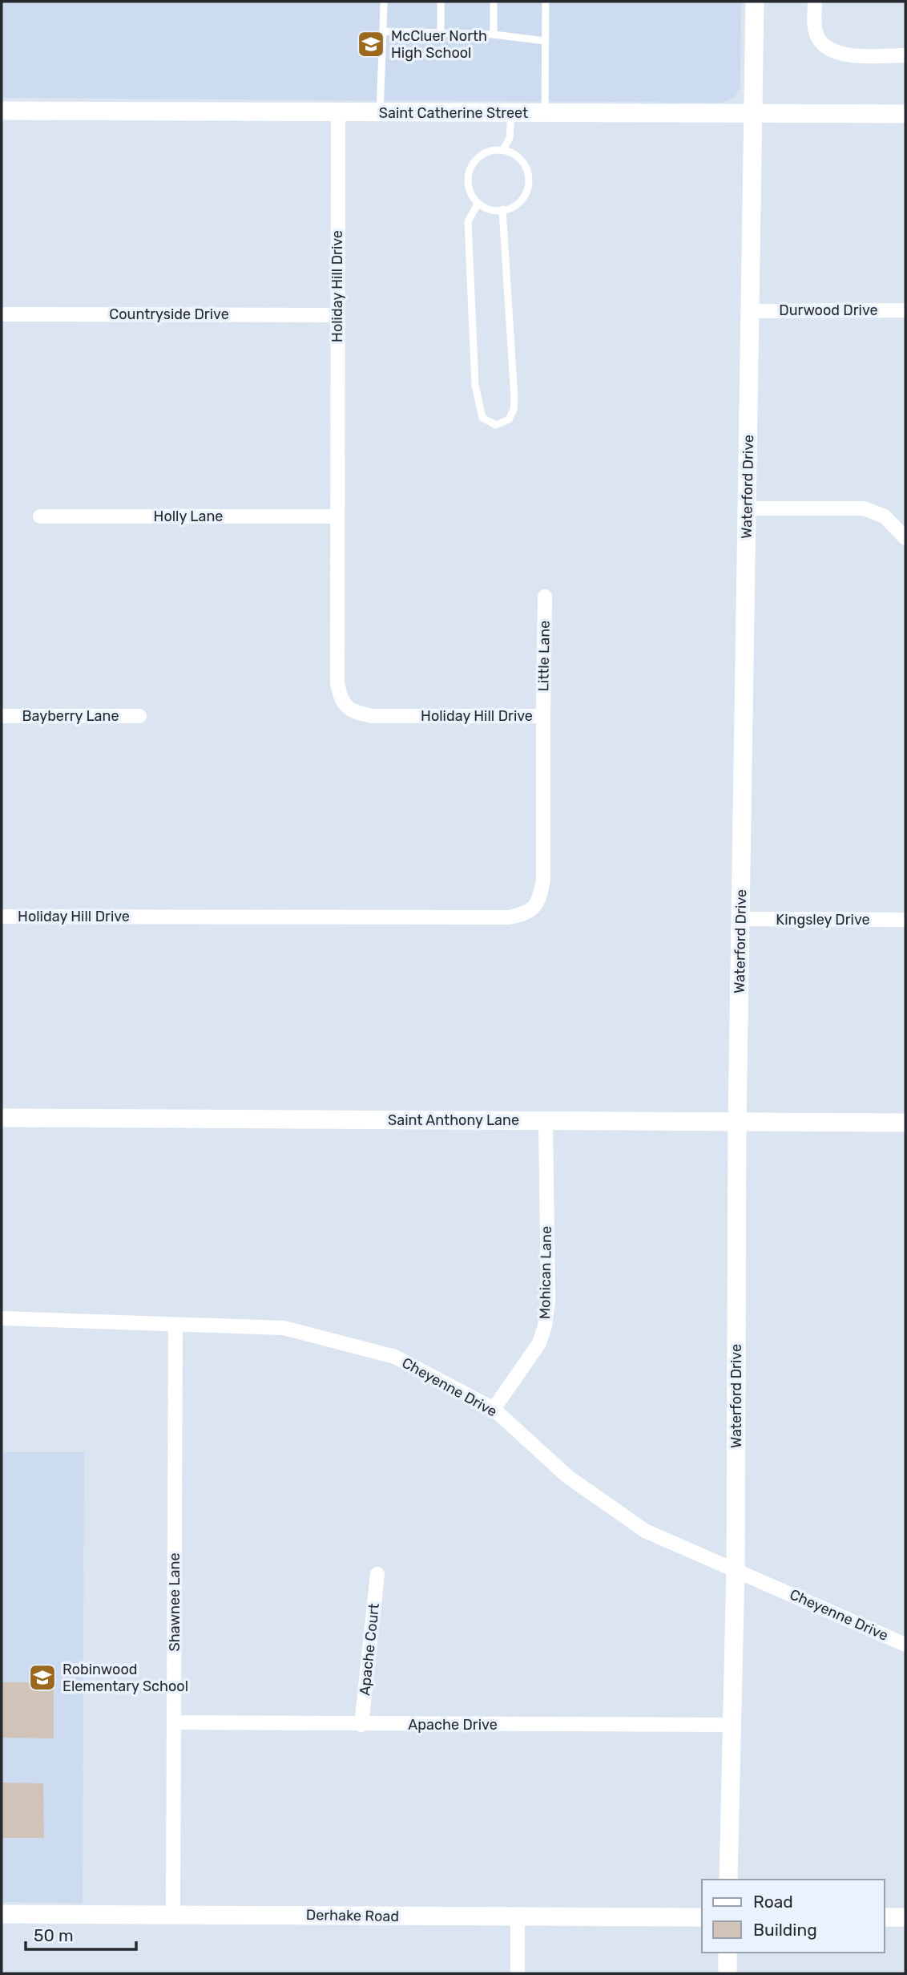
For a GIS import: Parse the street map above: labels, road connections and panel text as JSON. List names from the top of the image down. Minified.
{"streets":{"street":["Saint Catherine Street","Holiday Hill Drive","Durwood Drive","Countryside Drive","Waterford Drive","Holly Lane","Little Lane","Bayberry Lane","Kingsley Drive","Saint Anthony Lane","Mohican Lane","Cheyenne Drive","Shawnee Lane","Apache Court","Apache Drive","Derhake Road"]},"crossings":[["Saint Catherine Street","Holiday Hill Drive"],["Saint Catherine Street","Waterford Drive"],["Holiday Hill Drive","Countryside Drive"],["Holiday Hill Drive","Holly Lane"],["Holiday Hill Drive","Little Lane"],["Durwood Drive","Waterford Drive"],["Waterford Drive","Kingsley Drive"],["Waterford Drive","Saint Anthony Lane"],["Waterford Drive","Cheyenne Drive"],["Waterford Drive","Apache Drive"],["Saint Anthony Lane","Mohican Lane"],["Mohican Lane","Cheyenne Drive"],["Cheyenne Drive","Shawnee Lane"],["Shawnee Lane","Apache Drive"],["Shawnee Lane","Derhake Road"],["Apache Court","Apache Drive"]],"places":{"school or university":["McCluer North High School","Robinwood Elementary School"]},"legend":["Road","Building"],"scale_bar":"50 m"}
